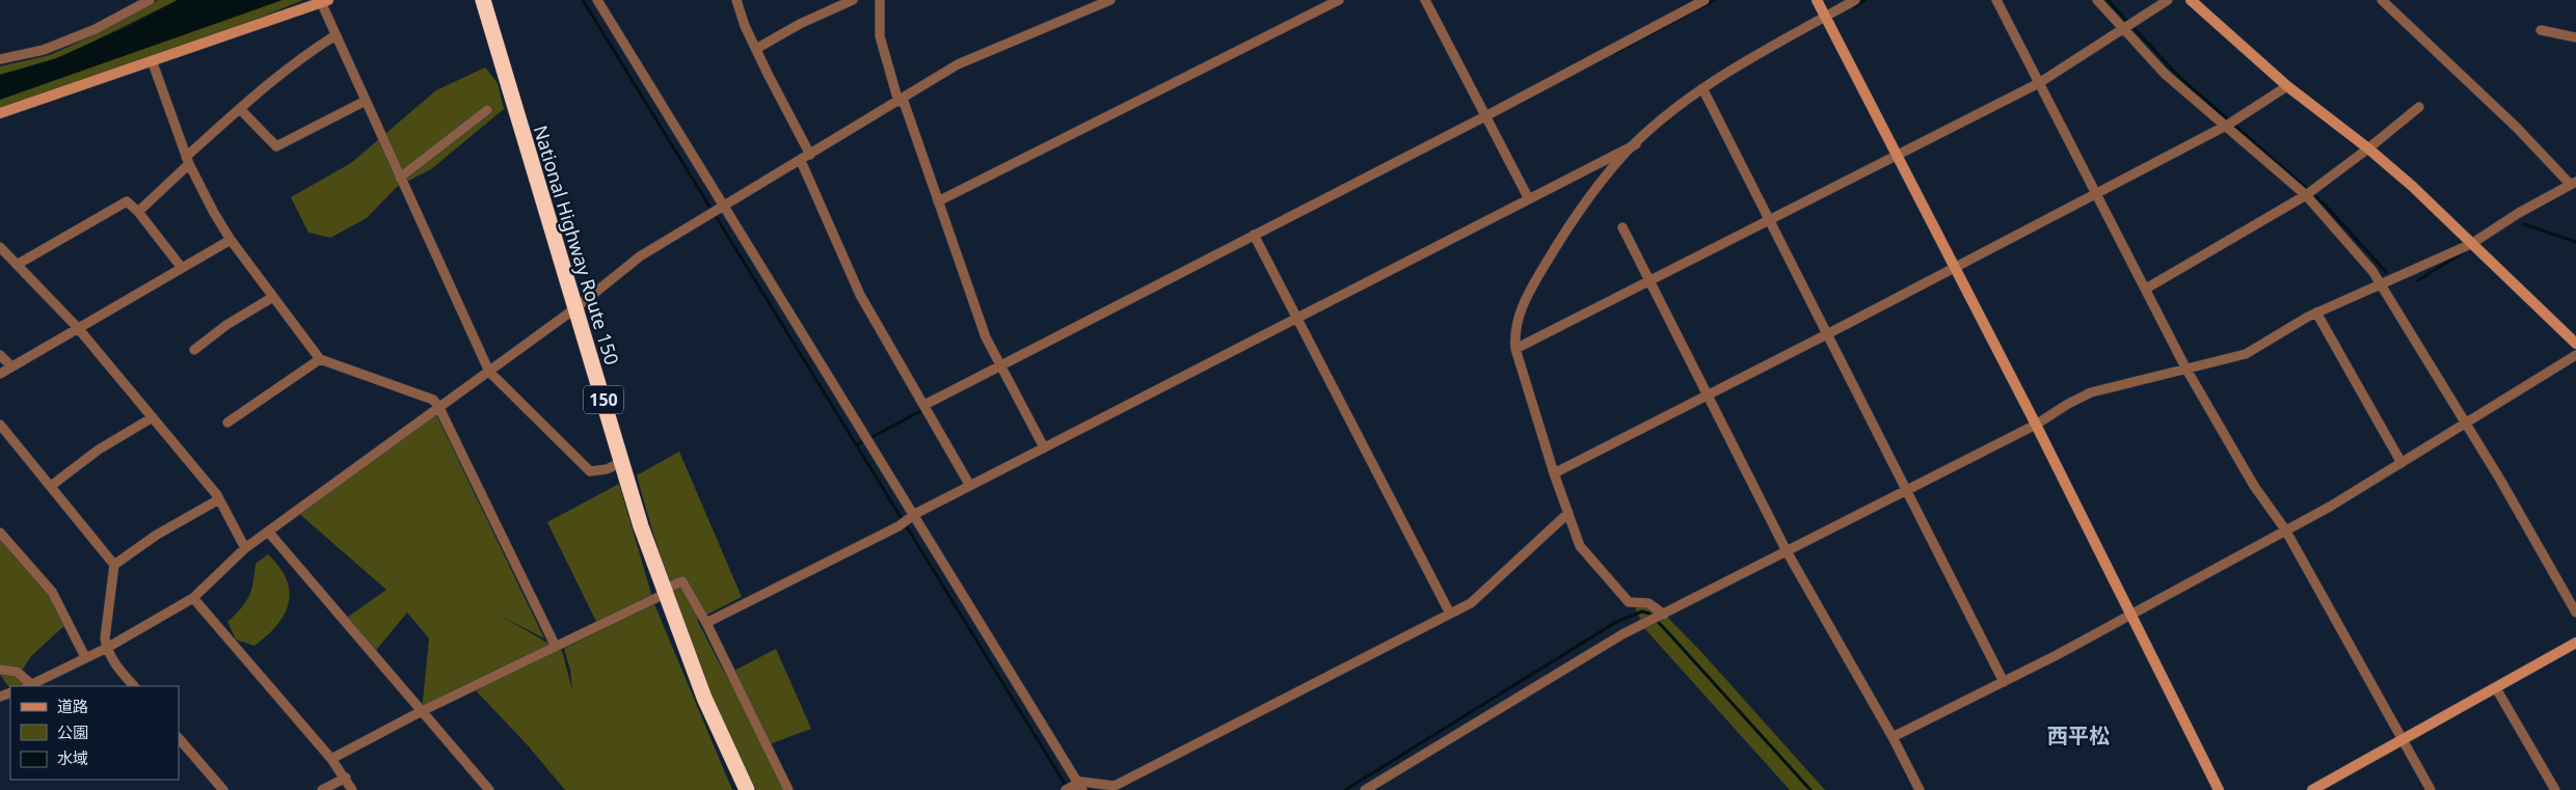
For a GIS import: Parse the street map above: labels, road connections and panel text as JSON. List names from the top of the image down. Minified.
{"streets":{"highway":["National Highway Route 150","150"]},"districts":["西平松"],"legend":["道路","公園","水域"]}
